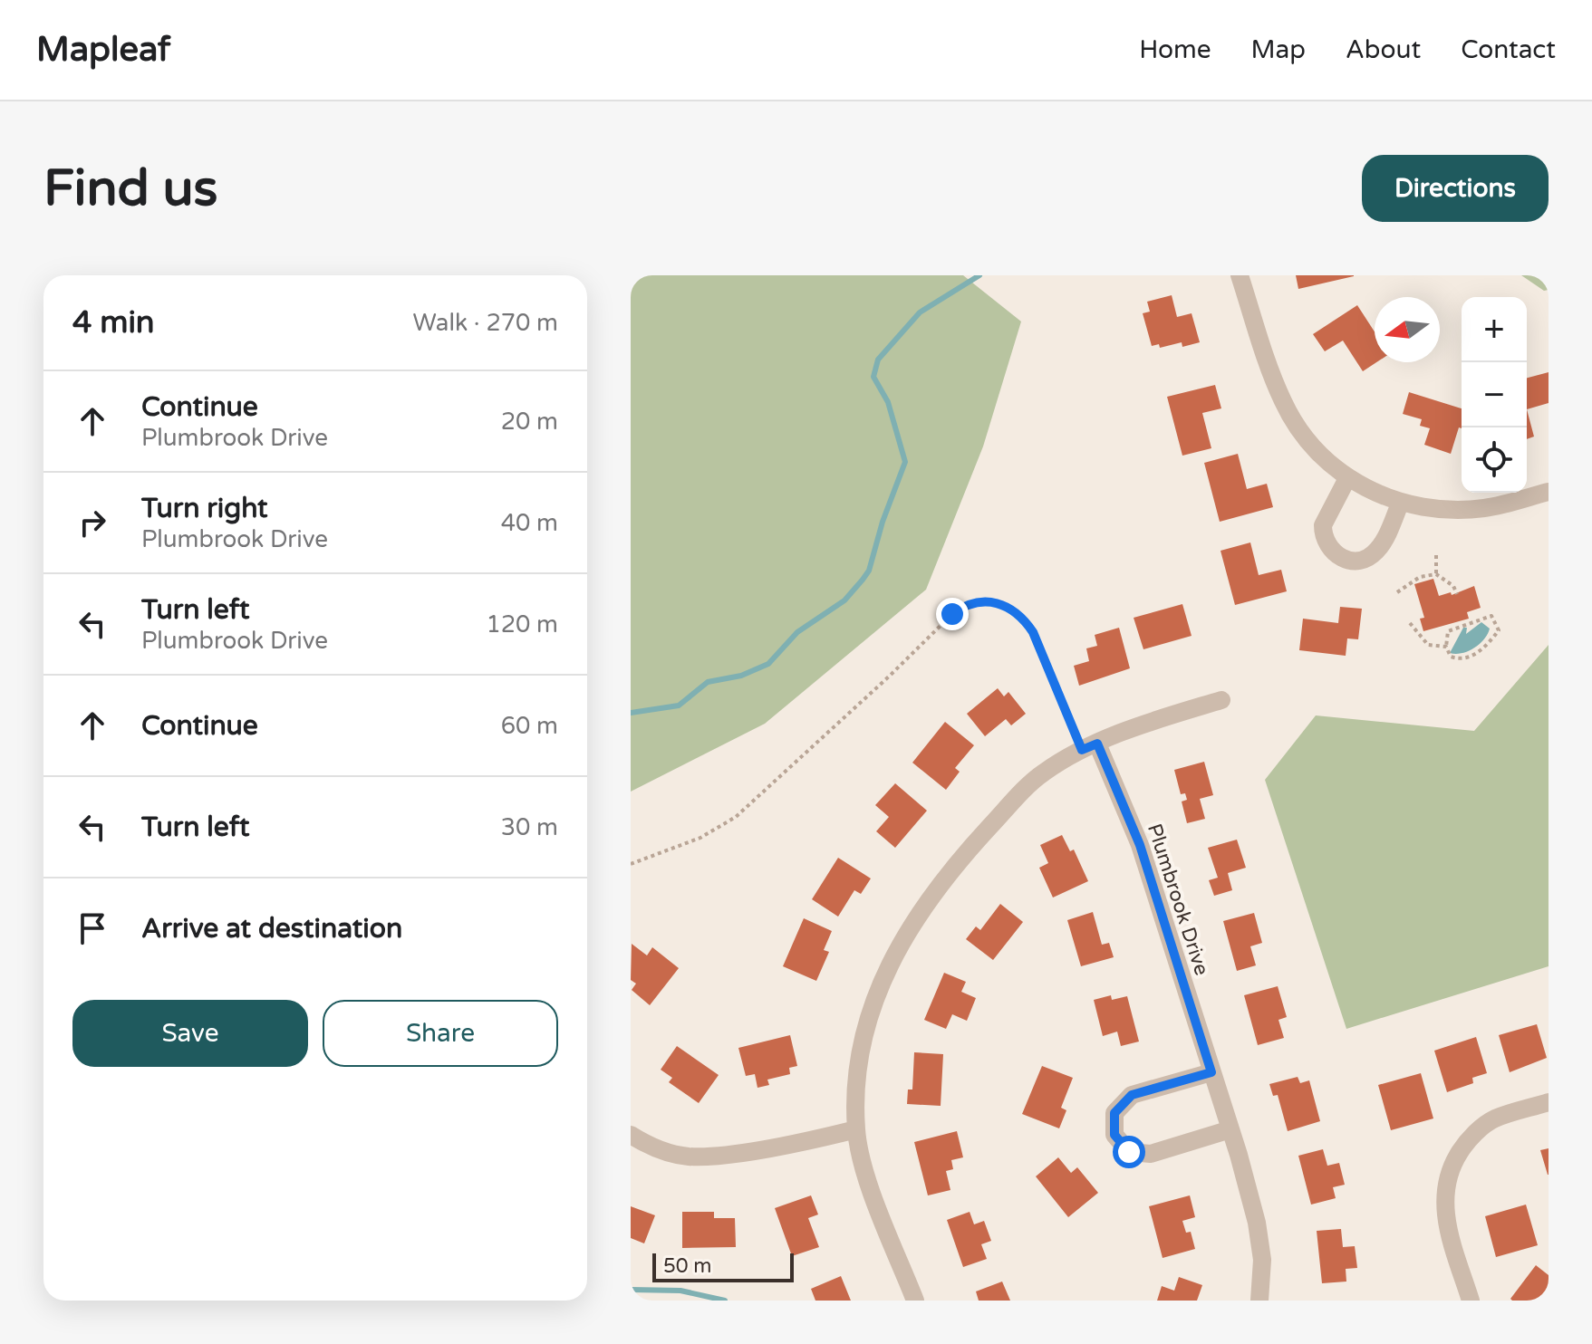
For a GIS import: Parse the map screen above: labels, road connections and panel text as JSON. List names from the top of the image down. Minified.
{"streets":{"street":["Plumbrook Drive"]},"scale_bar":"50 m","north":"left","page":{"header":"Mapleaf","nav":["Home","Map","About","Contact"],"buttons":["Directions",["Save","Share"]],"title":"Find us","heading":["4 min","Walk · 270 m"],"map_buttons":["+","−"],"list":[["Continue","Plumbrook Drive","20 m"],["Turn right","Plumbrook Drive","40 m"],["Turn left","Plumbrook Drive","120 m"],["Continue","60 m"],["Turn left","30 m"],"Arrive at destination"],"scale":"50 m"}}
